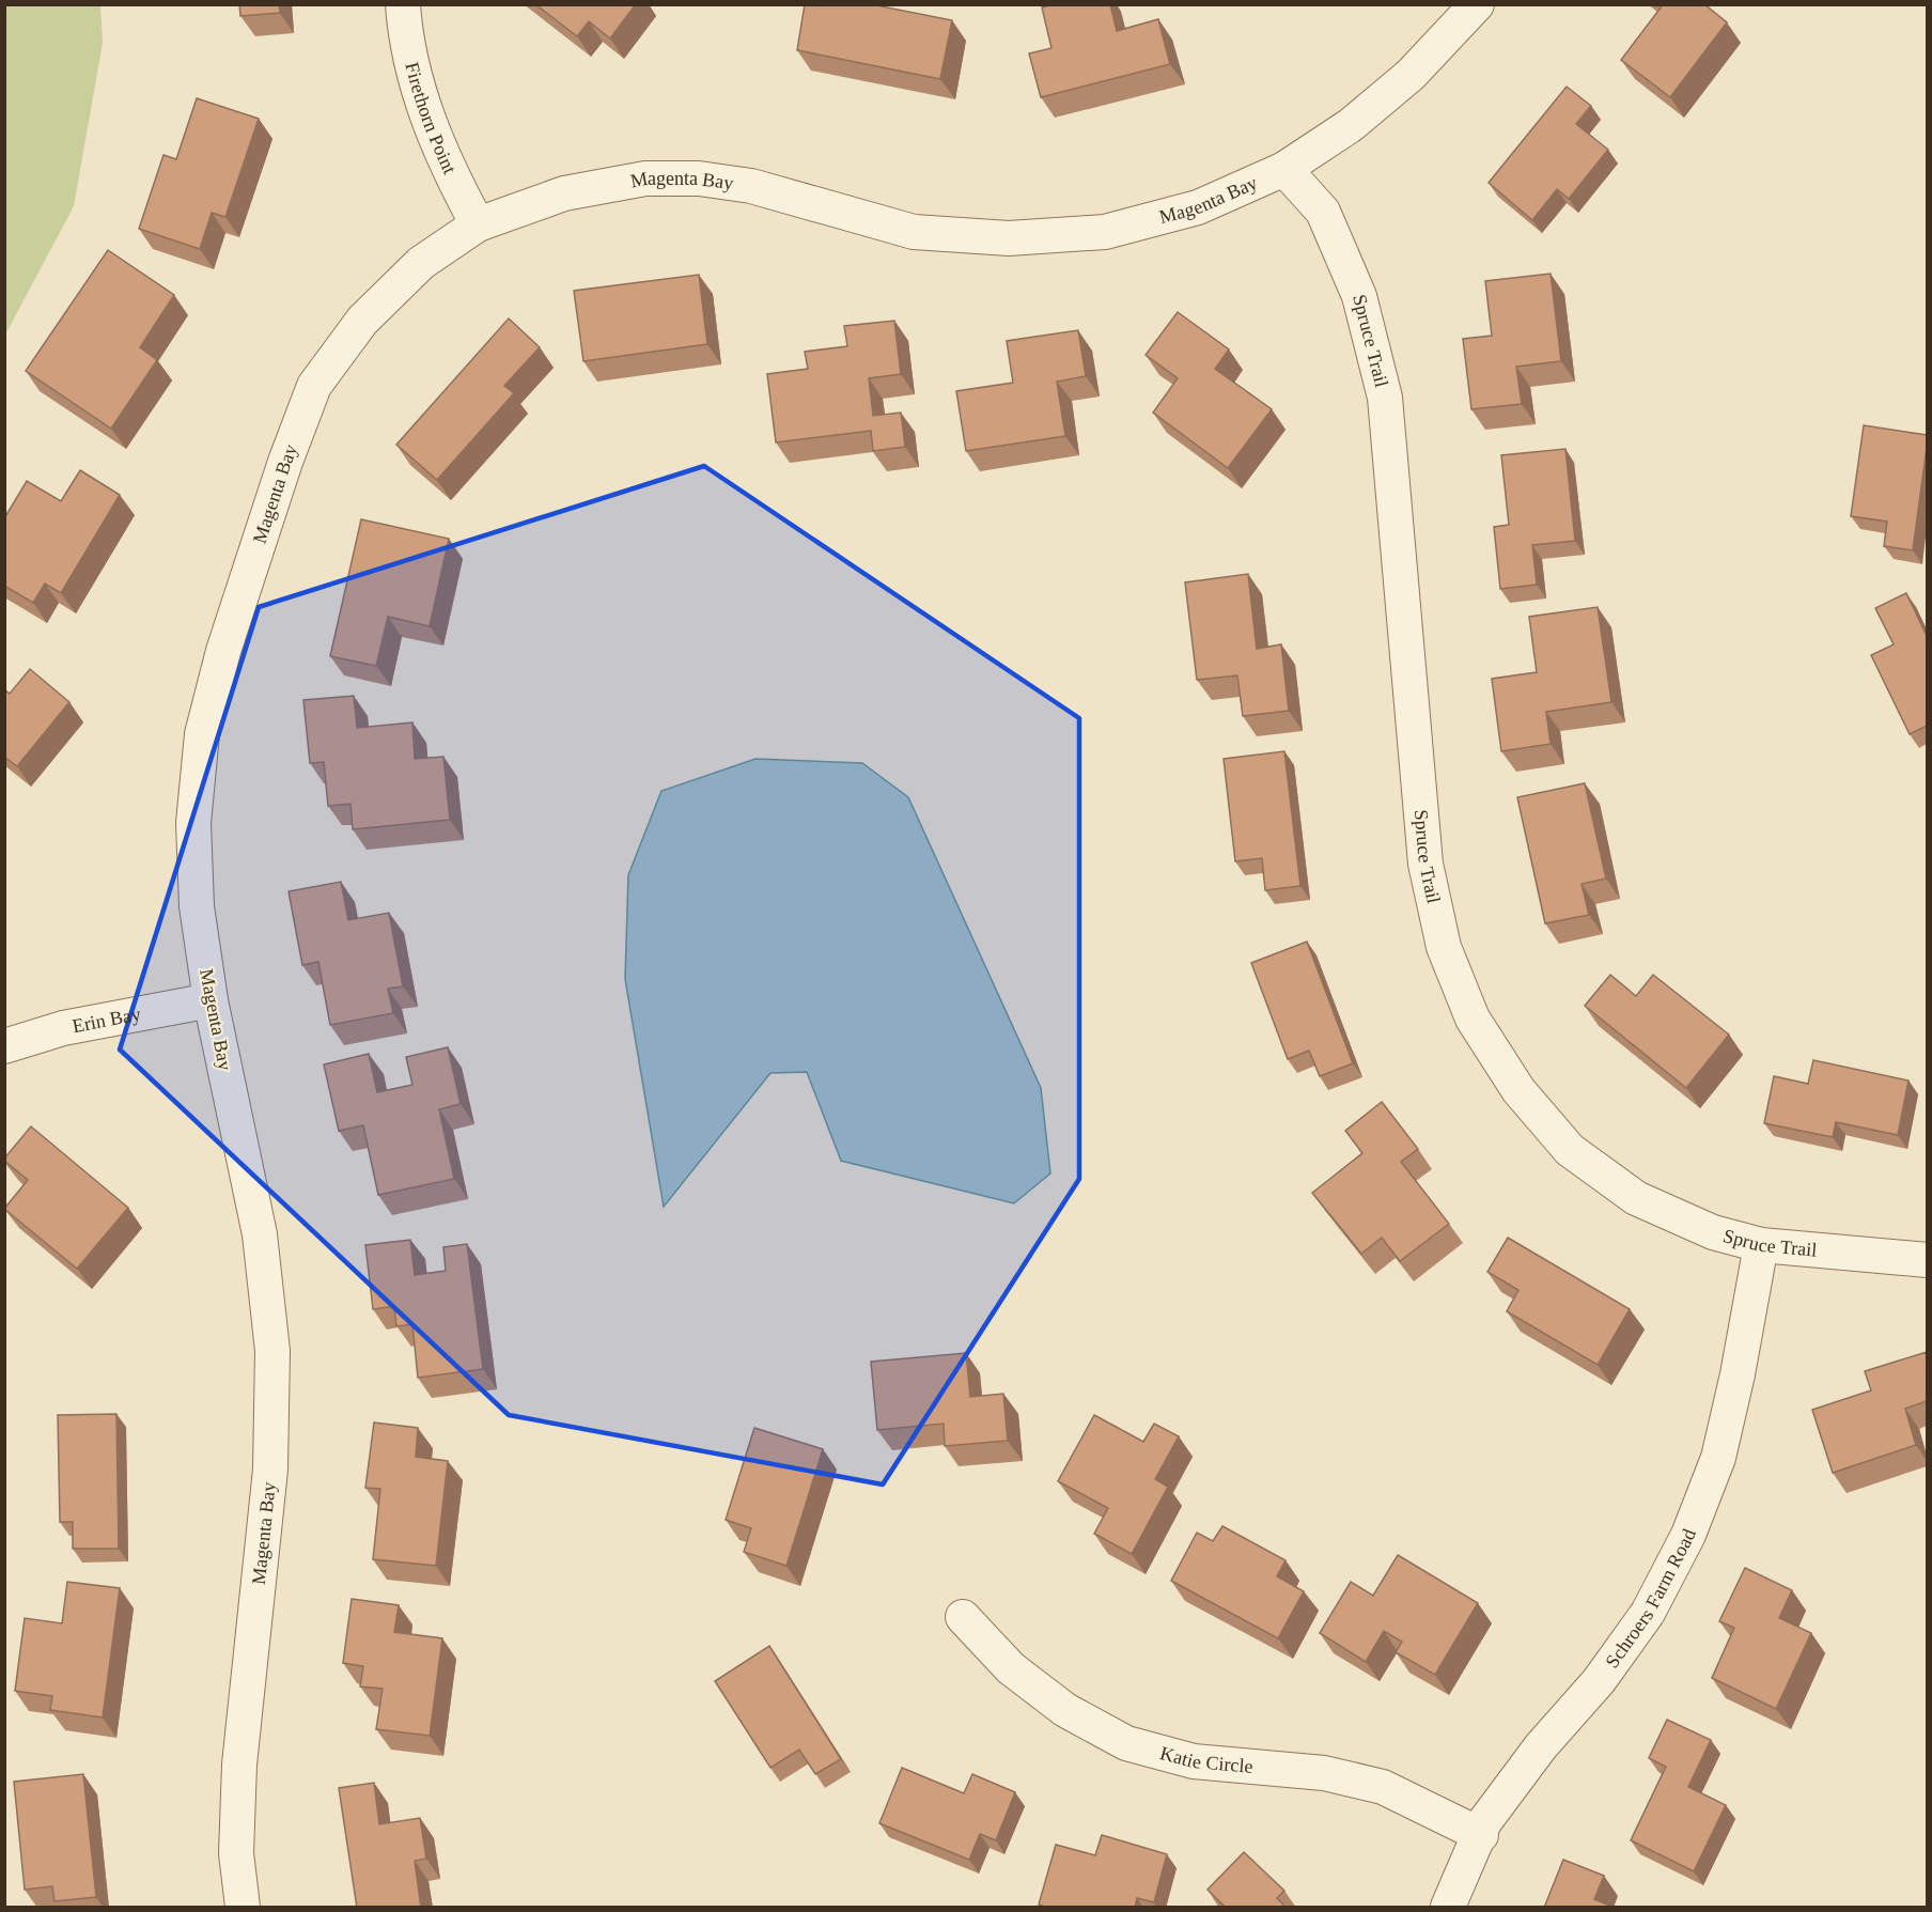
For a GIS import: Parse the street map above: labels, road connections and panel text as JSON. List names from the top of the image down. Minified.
{"streets":{"street":["Firethorn Point","Magenta Bay","Spruce Trail","Erin Bay","Schroers Farm Road","Katie Circle"]},"crossings":[["Firethorn Point","Magenta Bay"],["Magenta Bay","Spruce Trail"],["Magenta Bay","Erin Bay"],["Spruce Trail","Schroers Farm Road"],["Schroers Farm Road","Katie Circle"]]}
